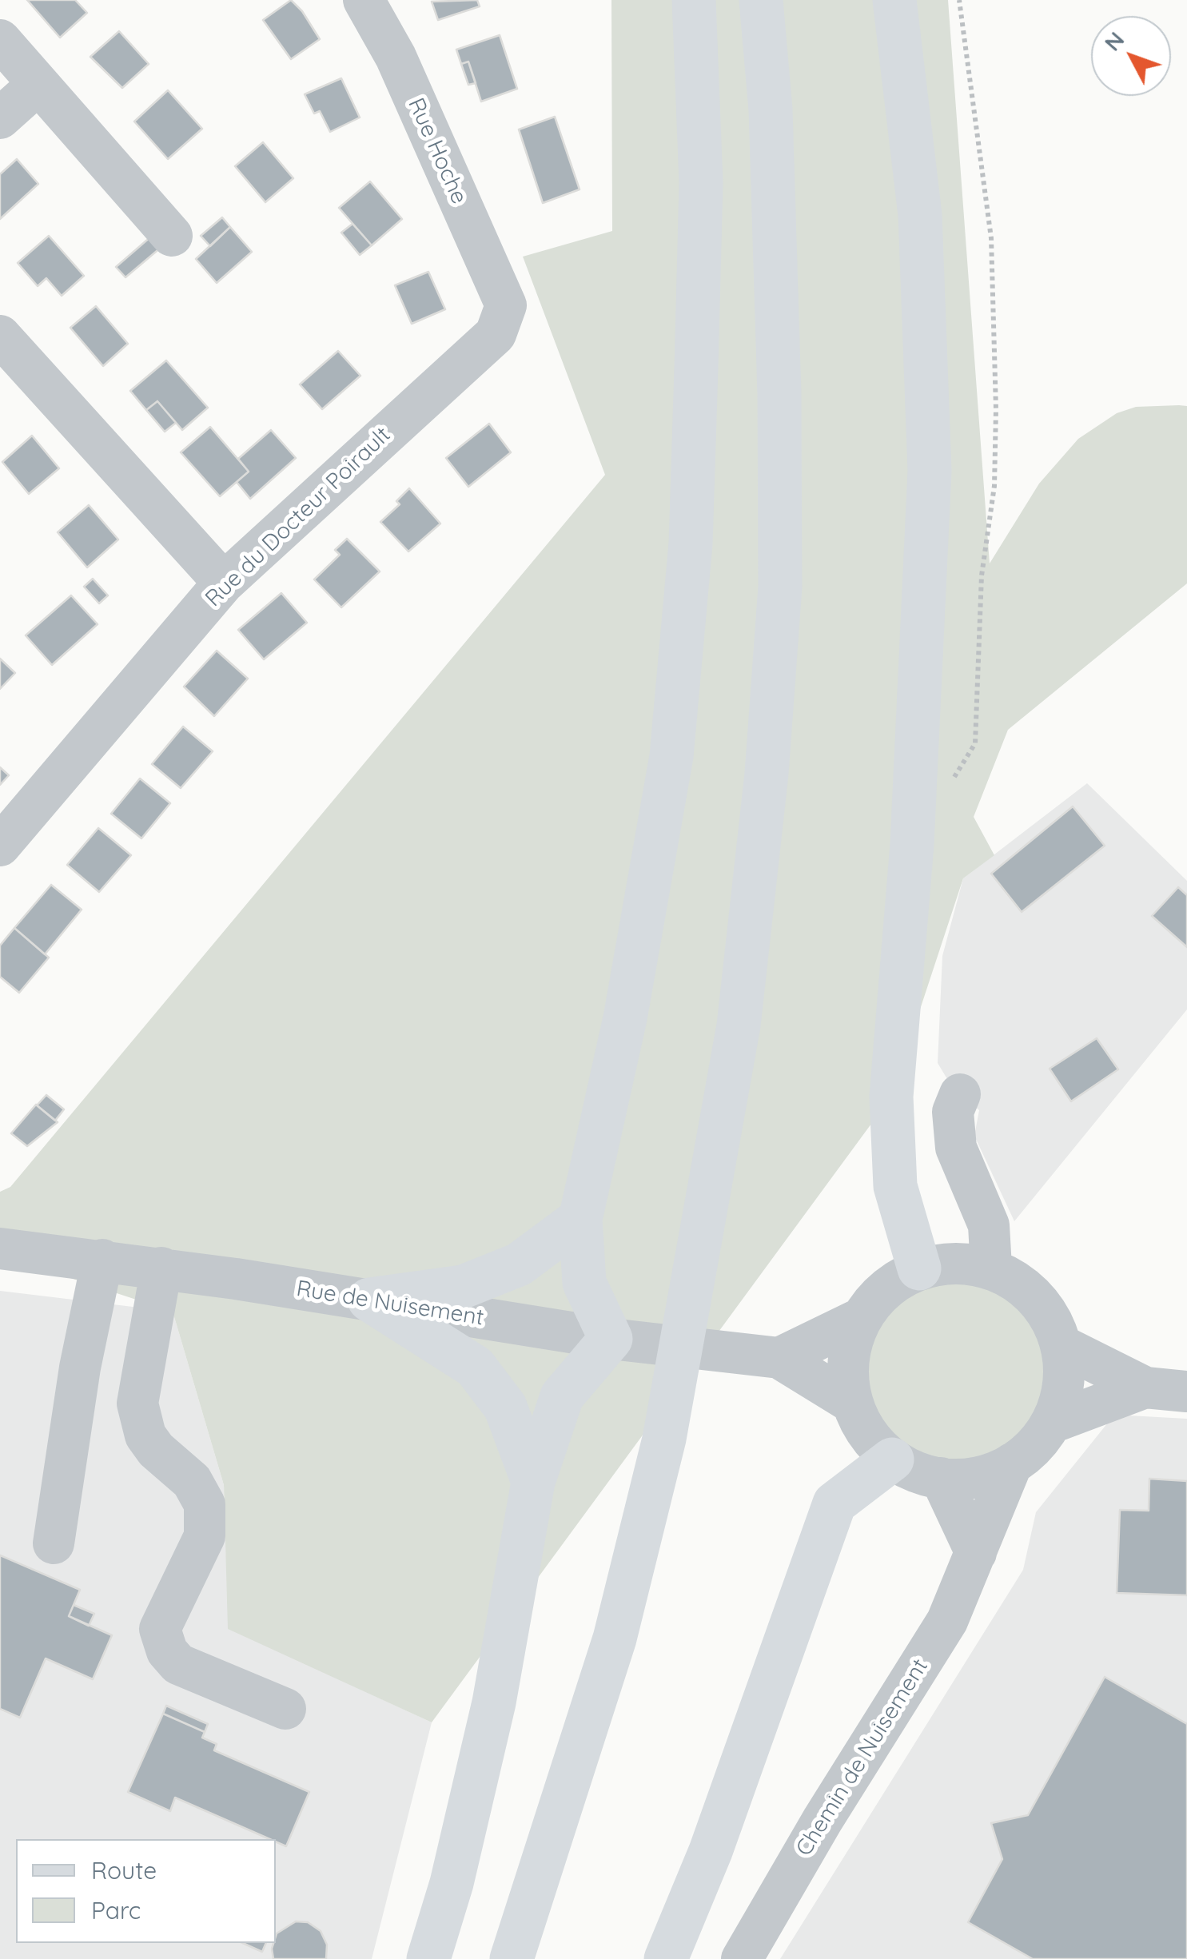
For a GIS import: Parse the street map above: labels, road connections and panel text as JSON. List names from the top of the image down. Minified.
{"streets":{"street":["Rue Hoche","Rue du Docteur Poirault","Rue de Nuisement","Chemin de Nuisement"]},"crossings":[["Rue Hoche","Rue du Docteur Poirault"],["Rue de Nuisement","Chemin de Nuisement"]],"legend":["Route","Parc"],"north":"top left"}
